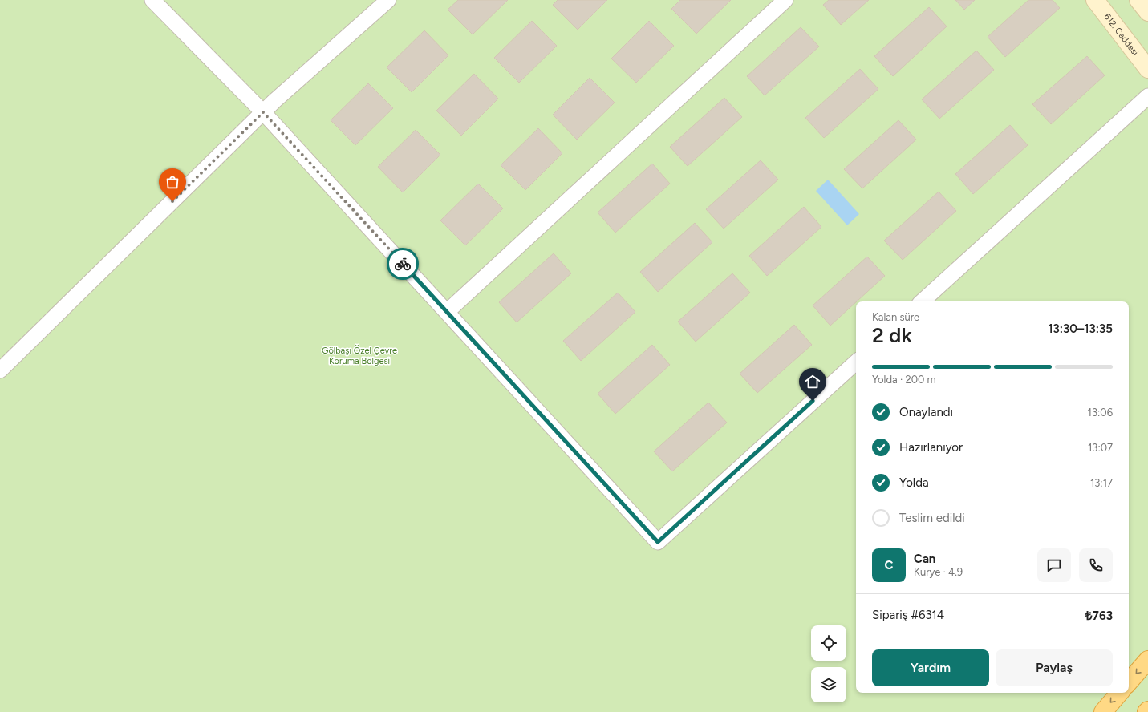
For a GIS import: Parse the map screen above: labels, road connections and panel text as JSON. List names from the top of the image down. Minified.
{"streets":{"main road":["612. Caddesi"]},"parks":["Gölbaşı Özel Çevre Koruma Bölgesi"],"page":{"heading":["2 dk","Kalan süre","13:30–13:35"],"panel":["Can","Kurye · 4.9","Sipariş #6314","₺763"],"bar":"Yolda · 200 m","list":[["Onaylandı","13:06"],["Hazırlanıyor","13:07"],["Yolda","13:17"],"Teslim edildi"],"round":"C","buttons":["Yardım","Paylaş"]}}
